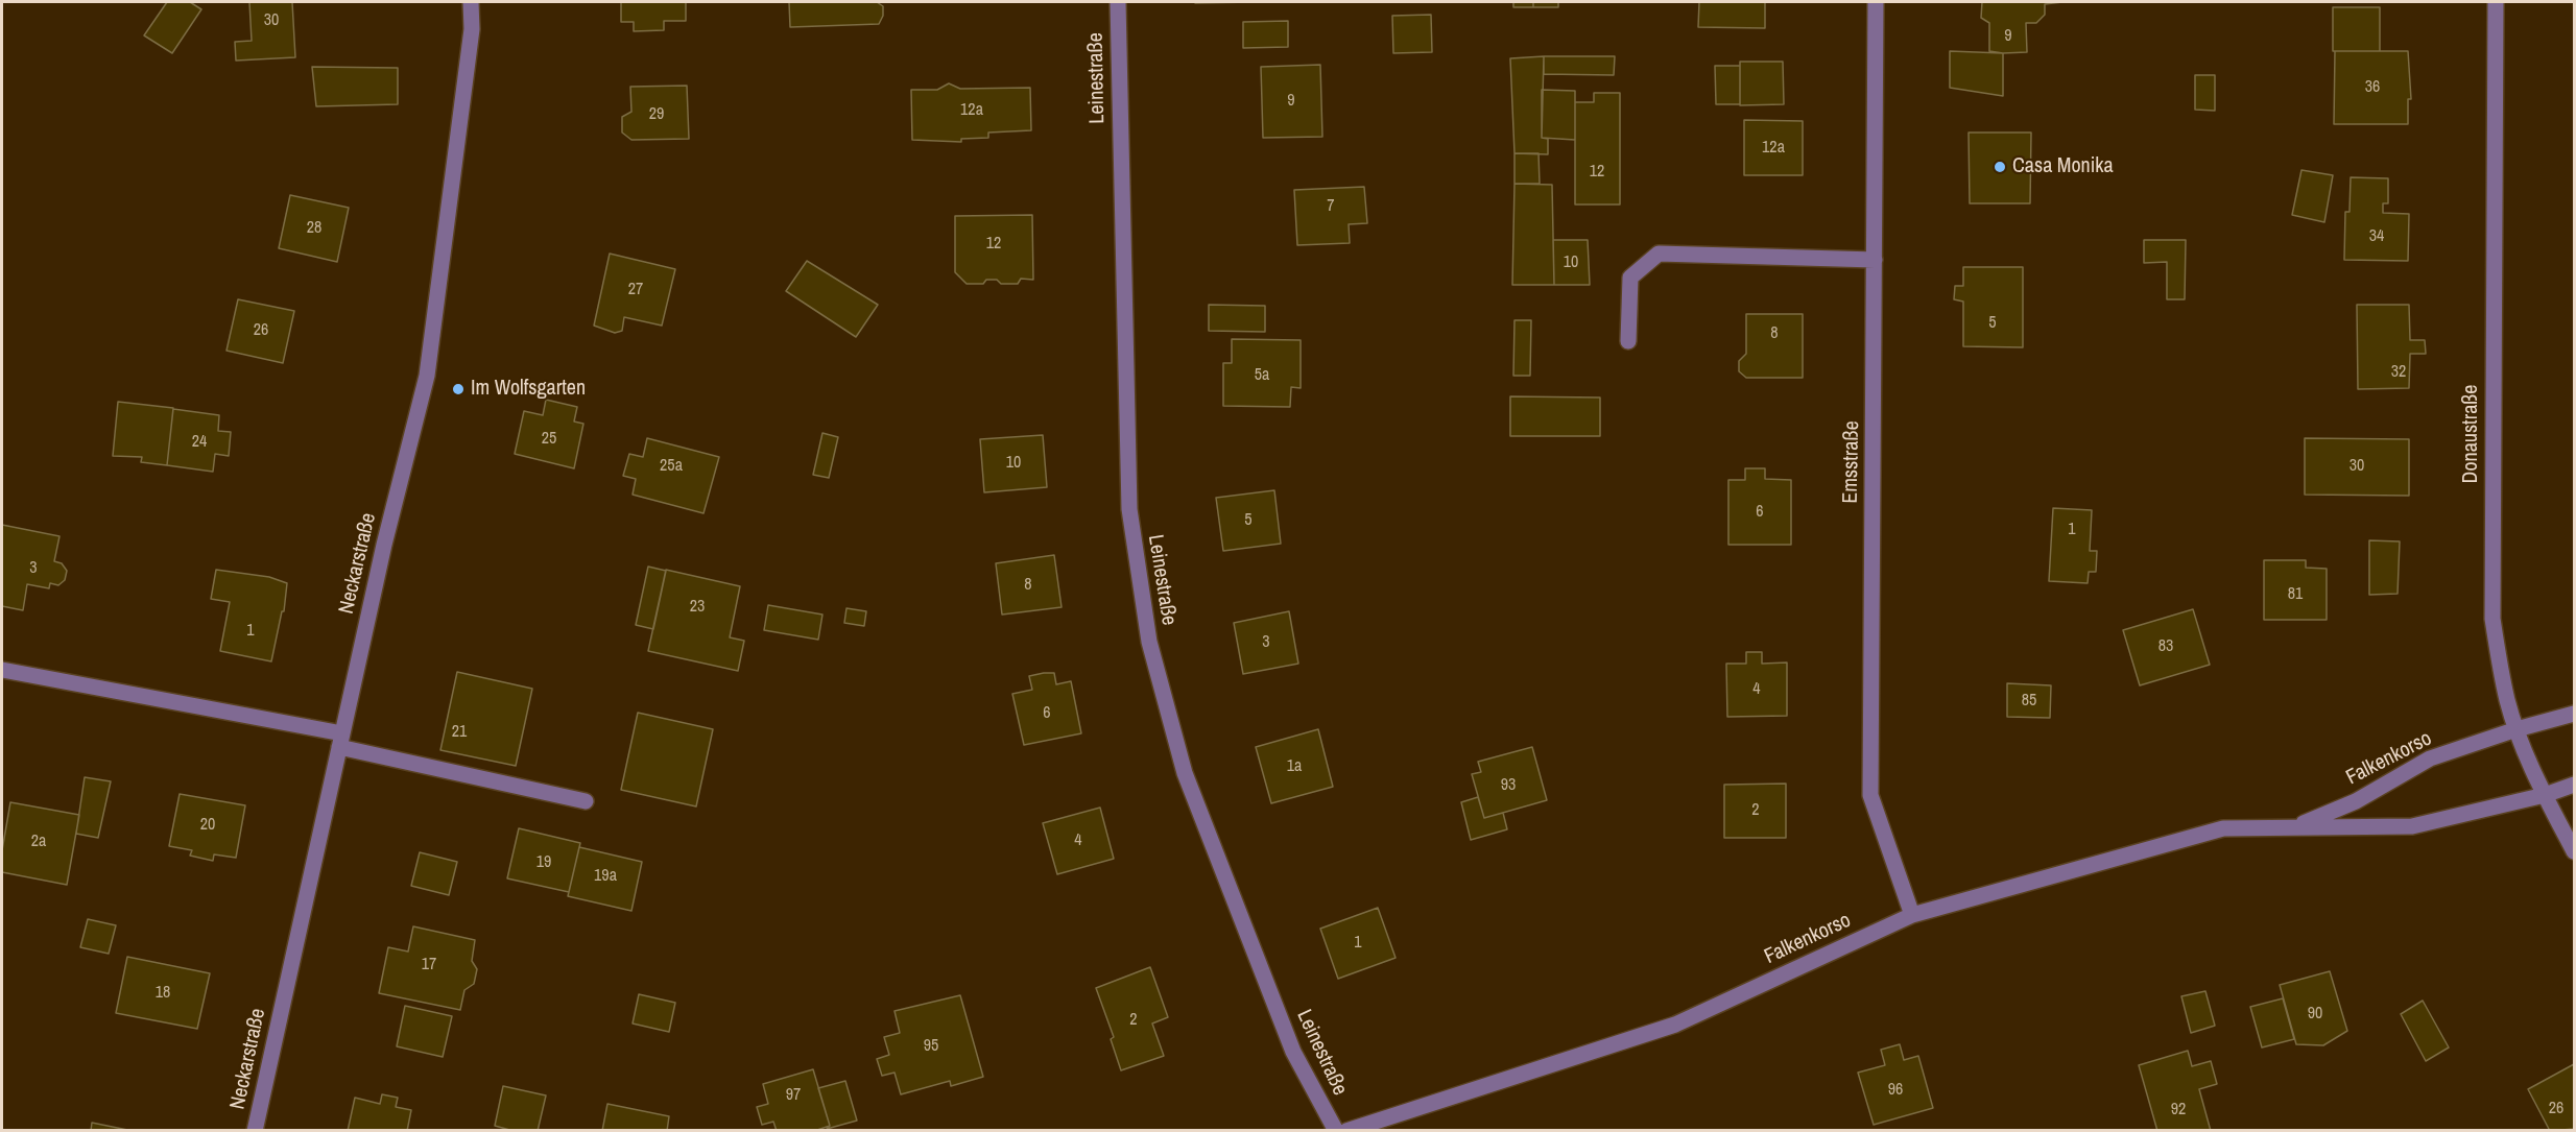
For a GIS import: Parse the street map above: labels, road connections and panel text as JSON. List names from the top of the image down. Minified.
{"streets":{"street":["Leinestraße","Donaustraße","Emsstraße","Neckarstraße","Falkenkorso"]},"crossings":[["Donaustraße","Falkenkorso"],["Emsstraße","Falkenkorso"]],"places":["Casa Monika","Im Wolfsgarten"],"house_numbers":["30","9","36","9","12a","29","12a","12","7","28","34","12","10","27","5","26","8","32","5a","25","24","10","25a","30","6","5","1","3","8","81","23","1","3","83","4","85","6","21","1a","93","2","20","4","2a","19","19a","1","17","18","90","2","95","96","97","26","92"]}
